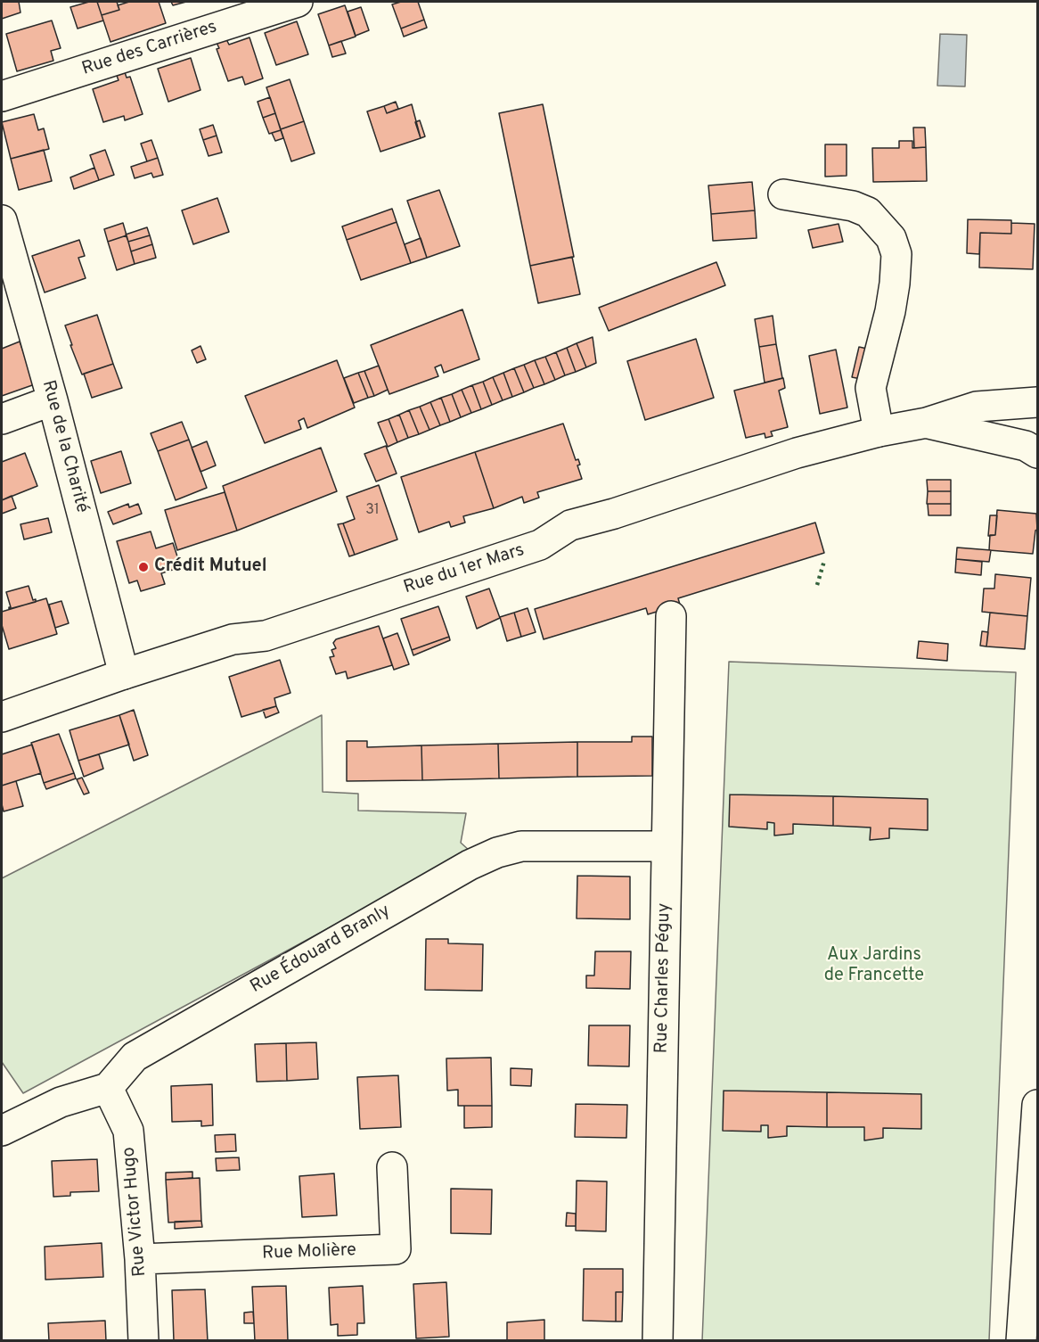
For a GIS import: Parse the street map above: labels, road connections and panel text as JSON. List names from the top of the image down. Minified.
{"streets":{"street":["Rue des Carrières","Rue de la Charité","Rue du 1er Mars","Rue Édouard Branly","Rue Charles Péguy","Rue Victor Hugo","Rue Molière"]},"crossings":[["Rue de la Charité","Rue du 1er Mars"],["Rue Édouard Branly","Rue Charles Péguy"],["Rue Édouard Branly","Rue Victor Hugo"],["Rue Victor Hugo","Rue Molière"]],"parks":["Aux Jardins de Francette"],"places":["Crédit Mutuel"],"house_numbers":["31"]}
